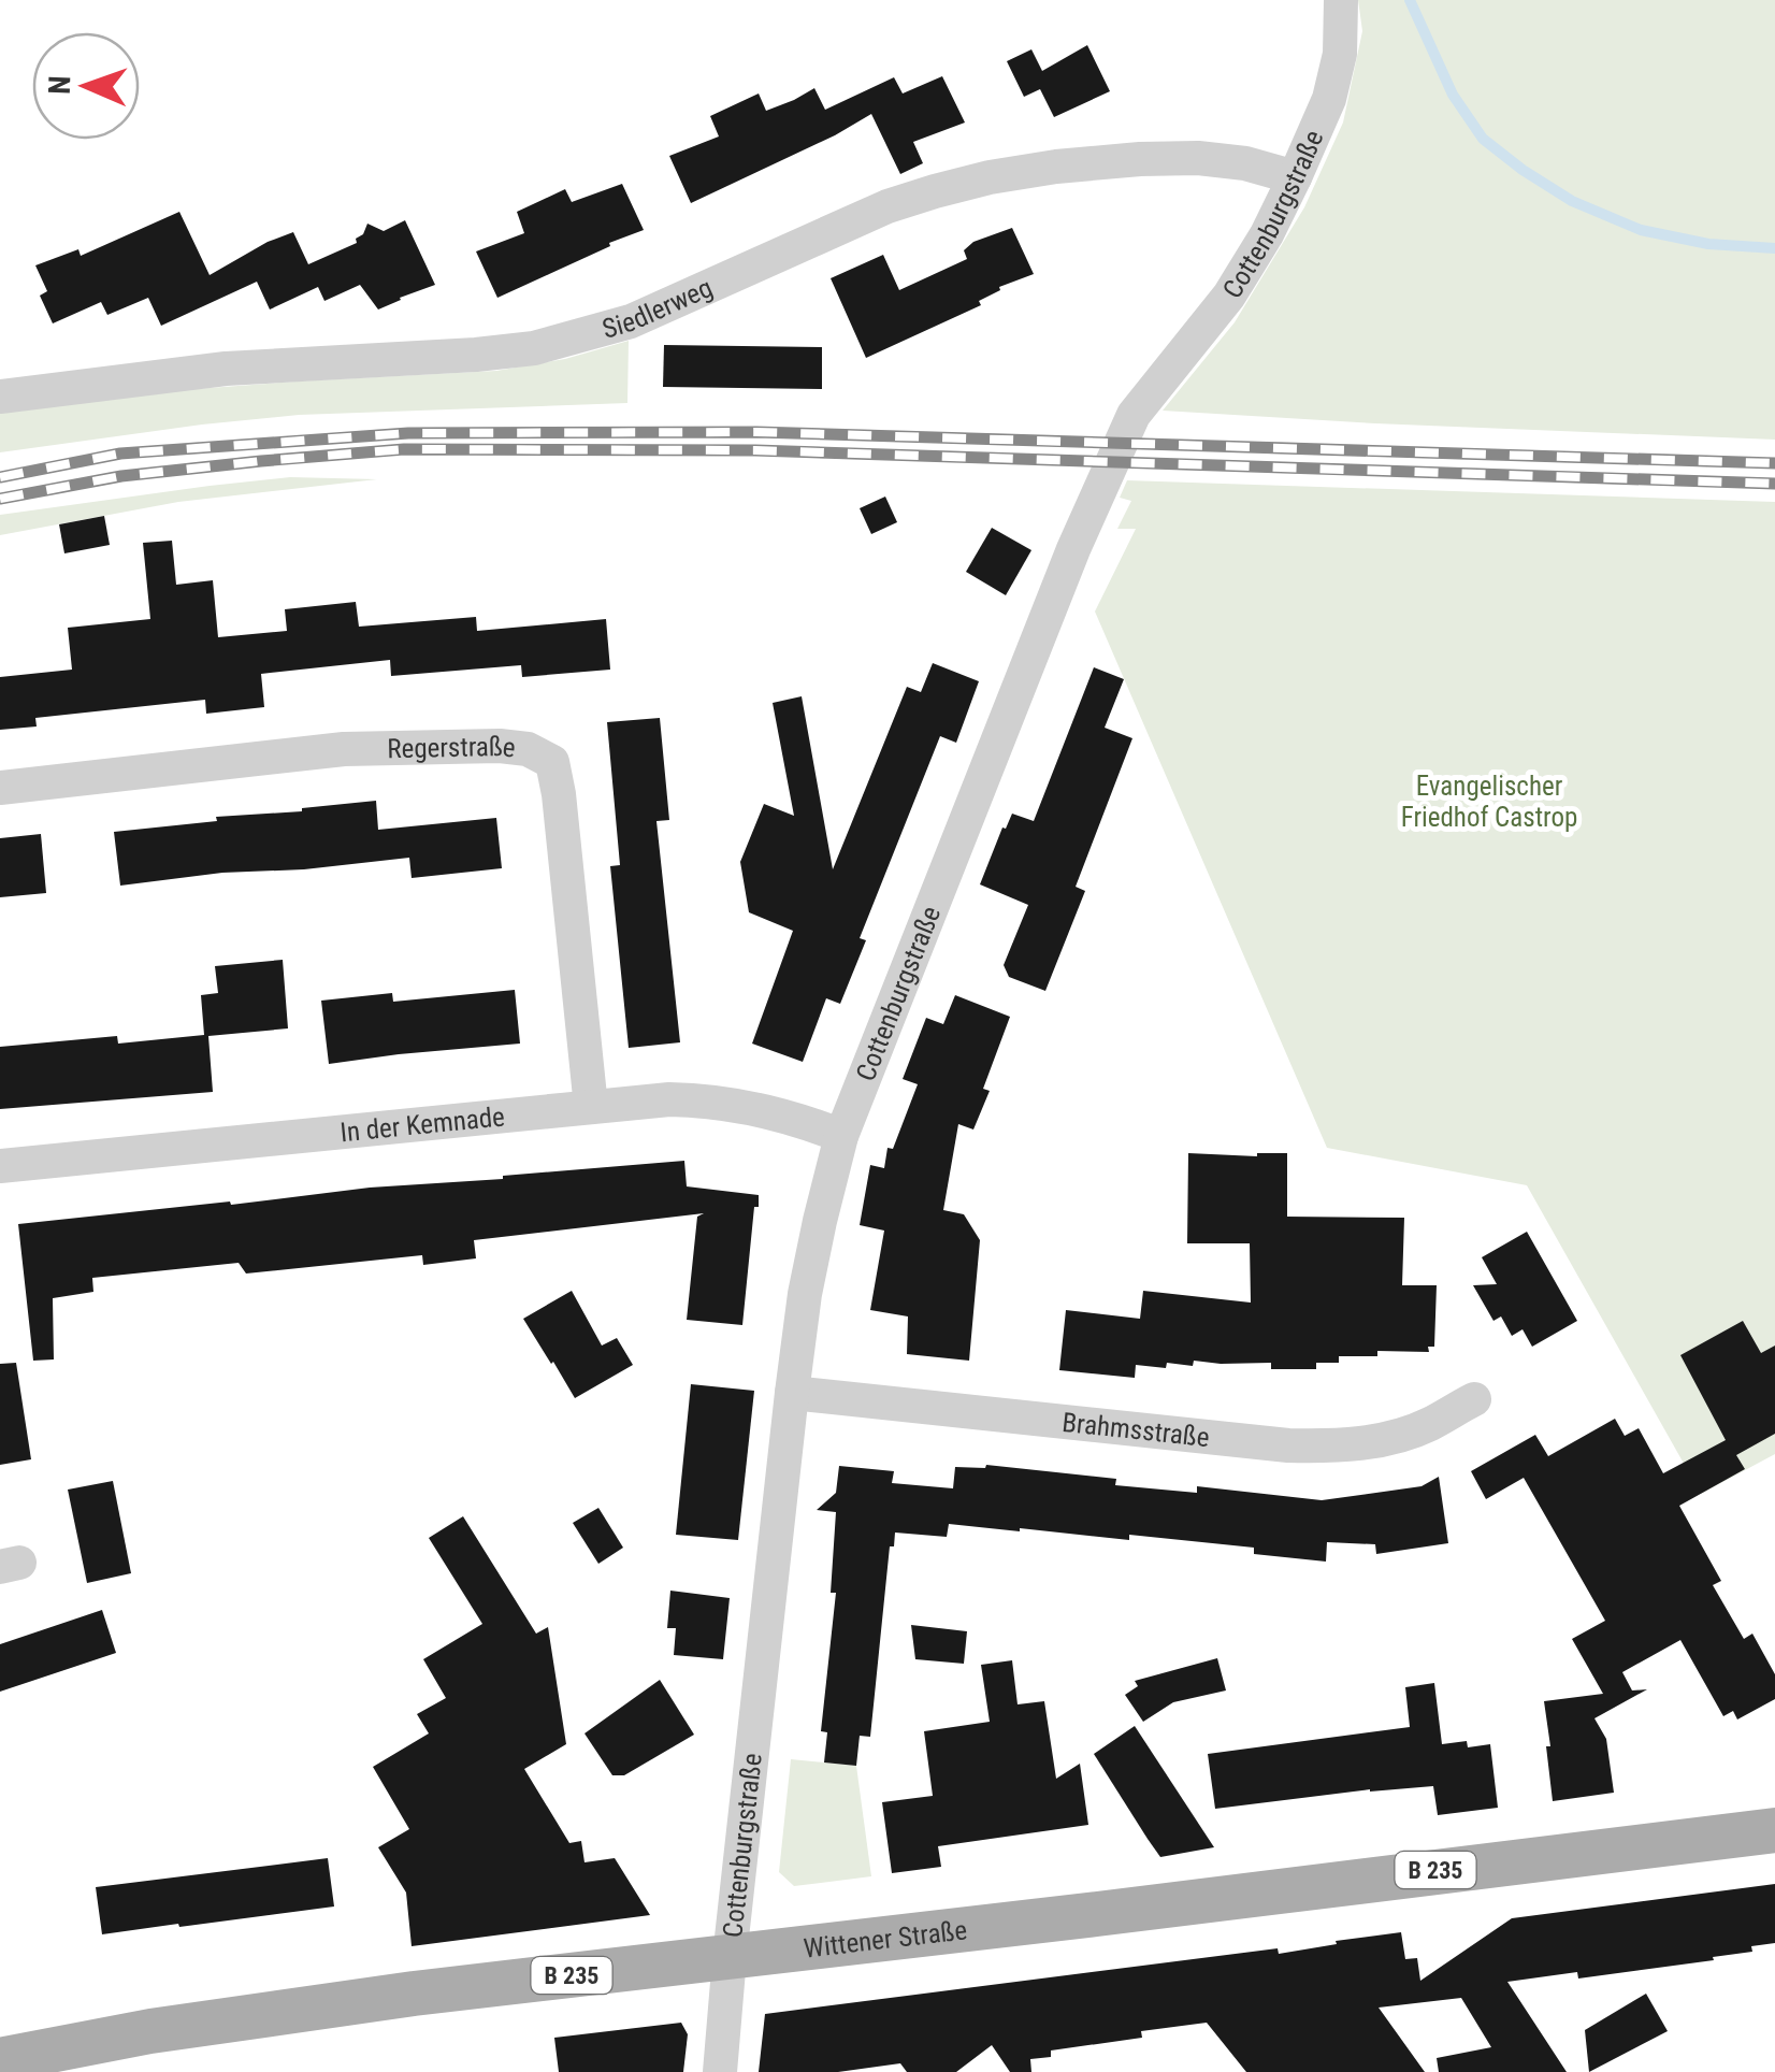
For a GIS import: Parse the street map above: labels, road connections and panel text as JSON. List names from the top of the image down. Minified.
{"streets":{"main road":["B 235","Wittener Straße"],"street":["Cottenburgstraße","Siedlerweg","Regerstraße","In der Kemnade","Brahmsstraße"]},"crossings":[["Cottenburgstraße","Siedlerweg"],["Cottenburgstraße","In der Kemnade"],["Cottenburgstraße","Brahmsstraße"],["Cottenburgstraße","Wittener Straße"],["Regerstraße","In der Kemnade"]],"parks":["Evangelischer Friedhof Castrop"],"north":"left"}
